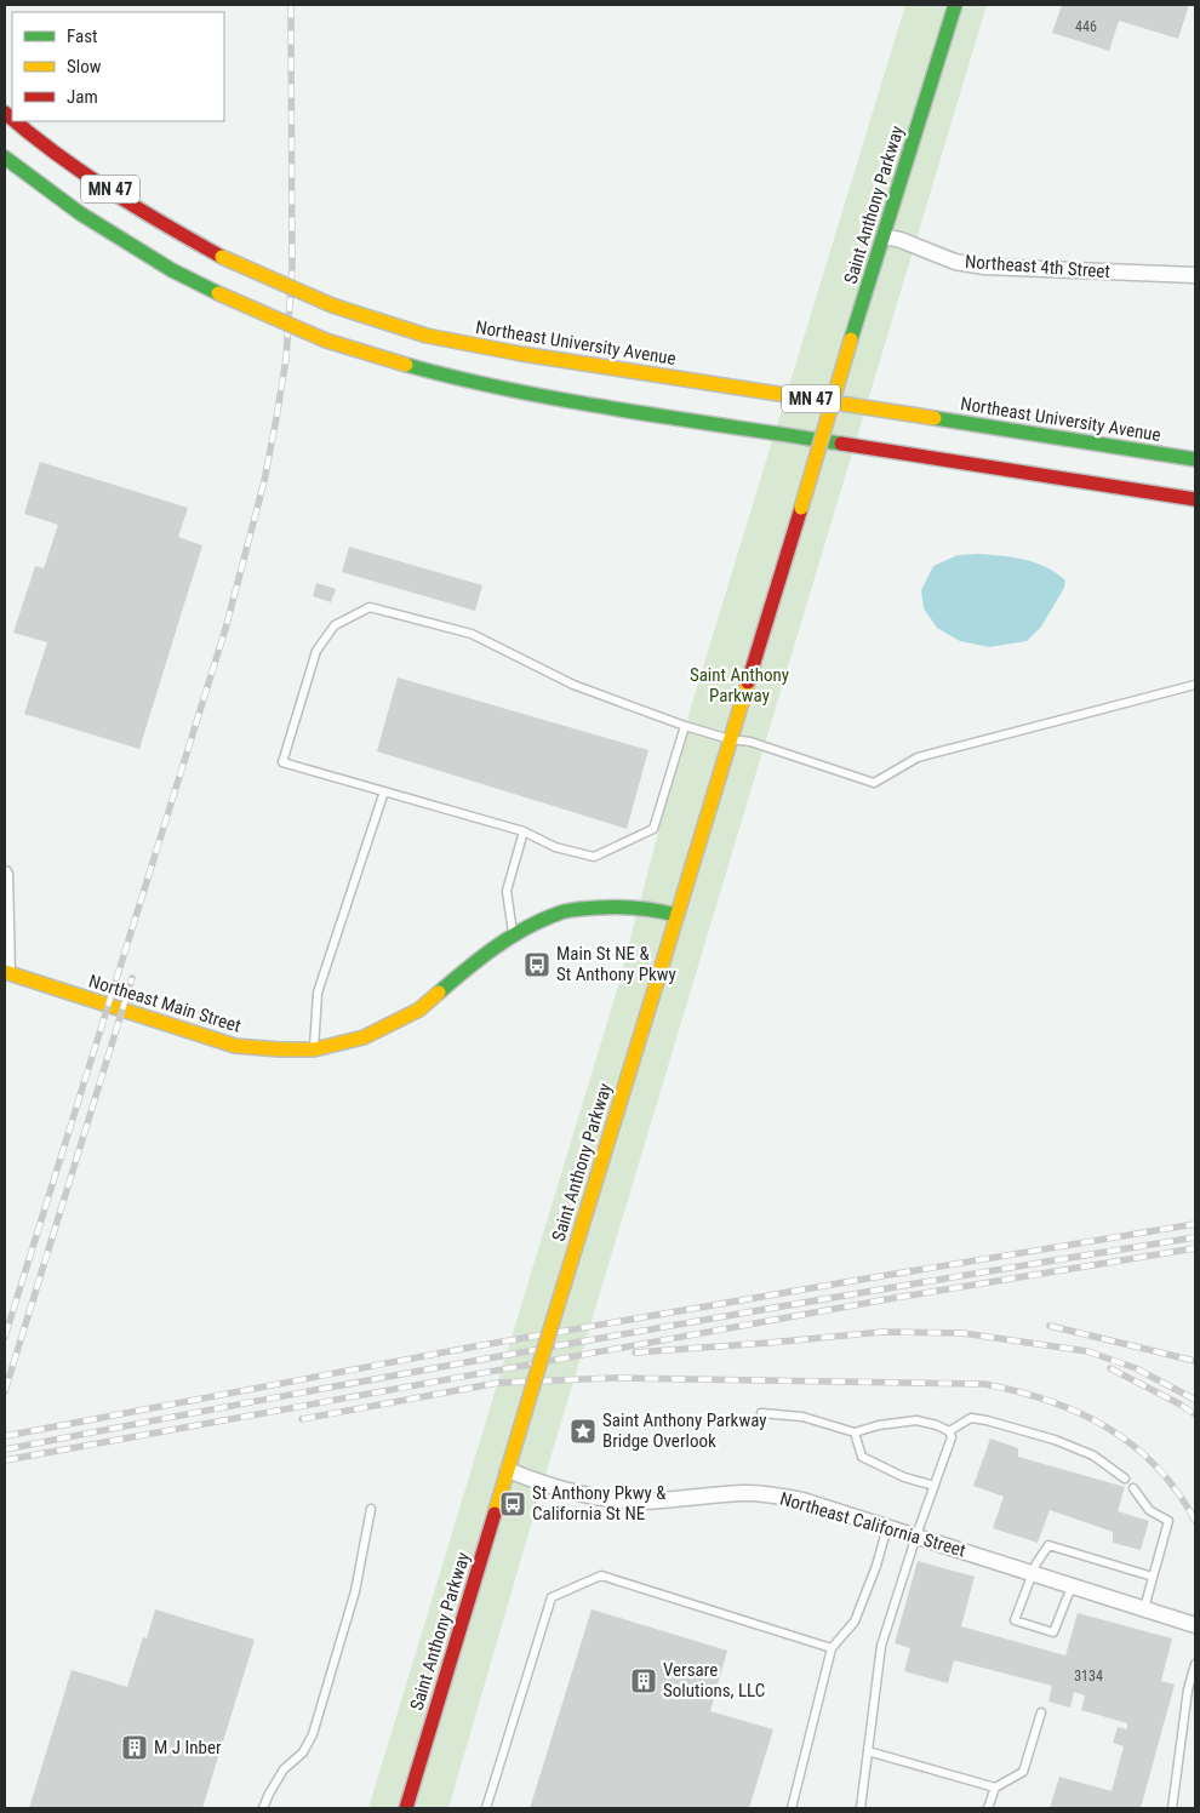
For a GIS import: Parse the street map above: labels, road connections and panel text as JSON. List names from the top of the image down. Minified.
{"streets":{"street":["MN 47","Saint Anthony Parkway","Northeast 4th Street","Northeast University Avenue","Northeast Main Street","Northeast California Street"]},"crossings":[["Saint Anthony Parkway","Northeast 4th Street"],["Saint Anthony Parkway","Northeast Main Street"],["Saint Anthony Parkway","Northeast California Street"]],"parks":["Saint Anthony Parkway"],"places":{"bus stop":["Main St NE & St Anthony Pkwy","St Anthony Pkwy & California St NE"],"place":["Saint Anthony Parkway Bridge Overlook"],"building":["Versare Solutions, LLC","M J Inber"]},"house_numbers":["446","3134"],"legend":["Fast","Slow","Jam"]}
